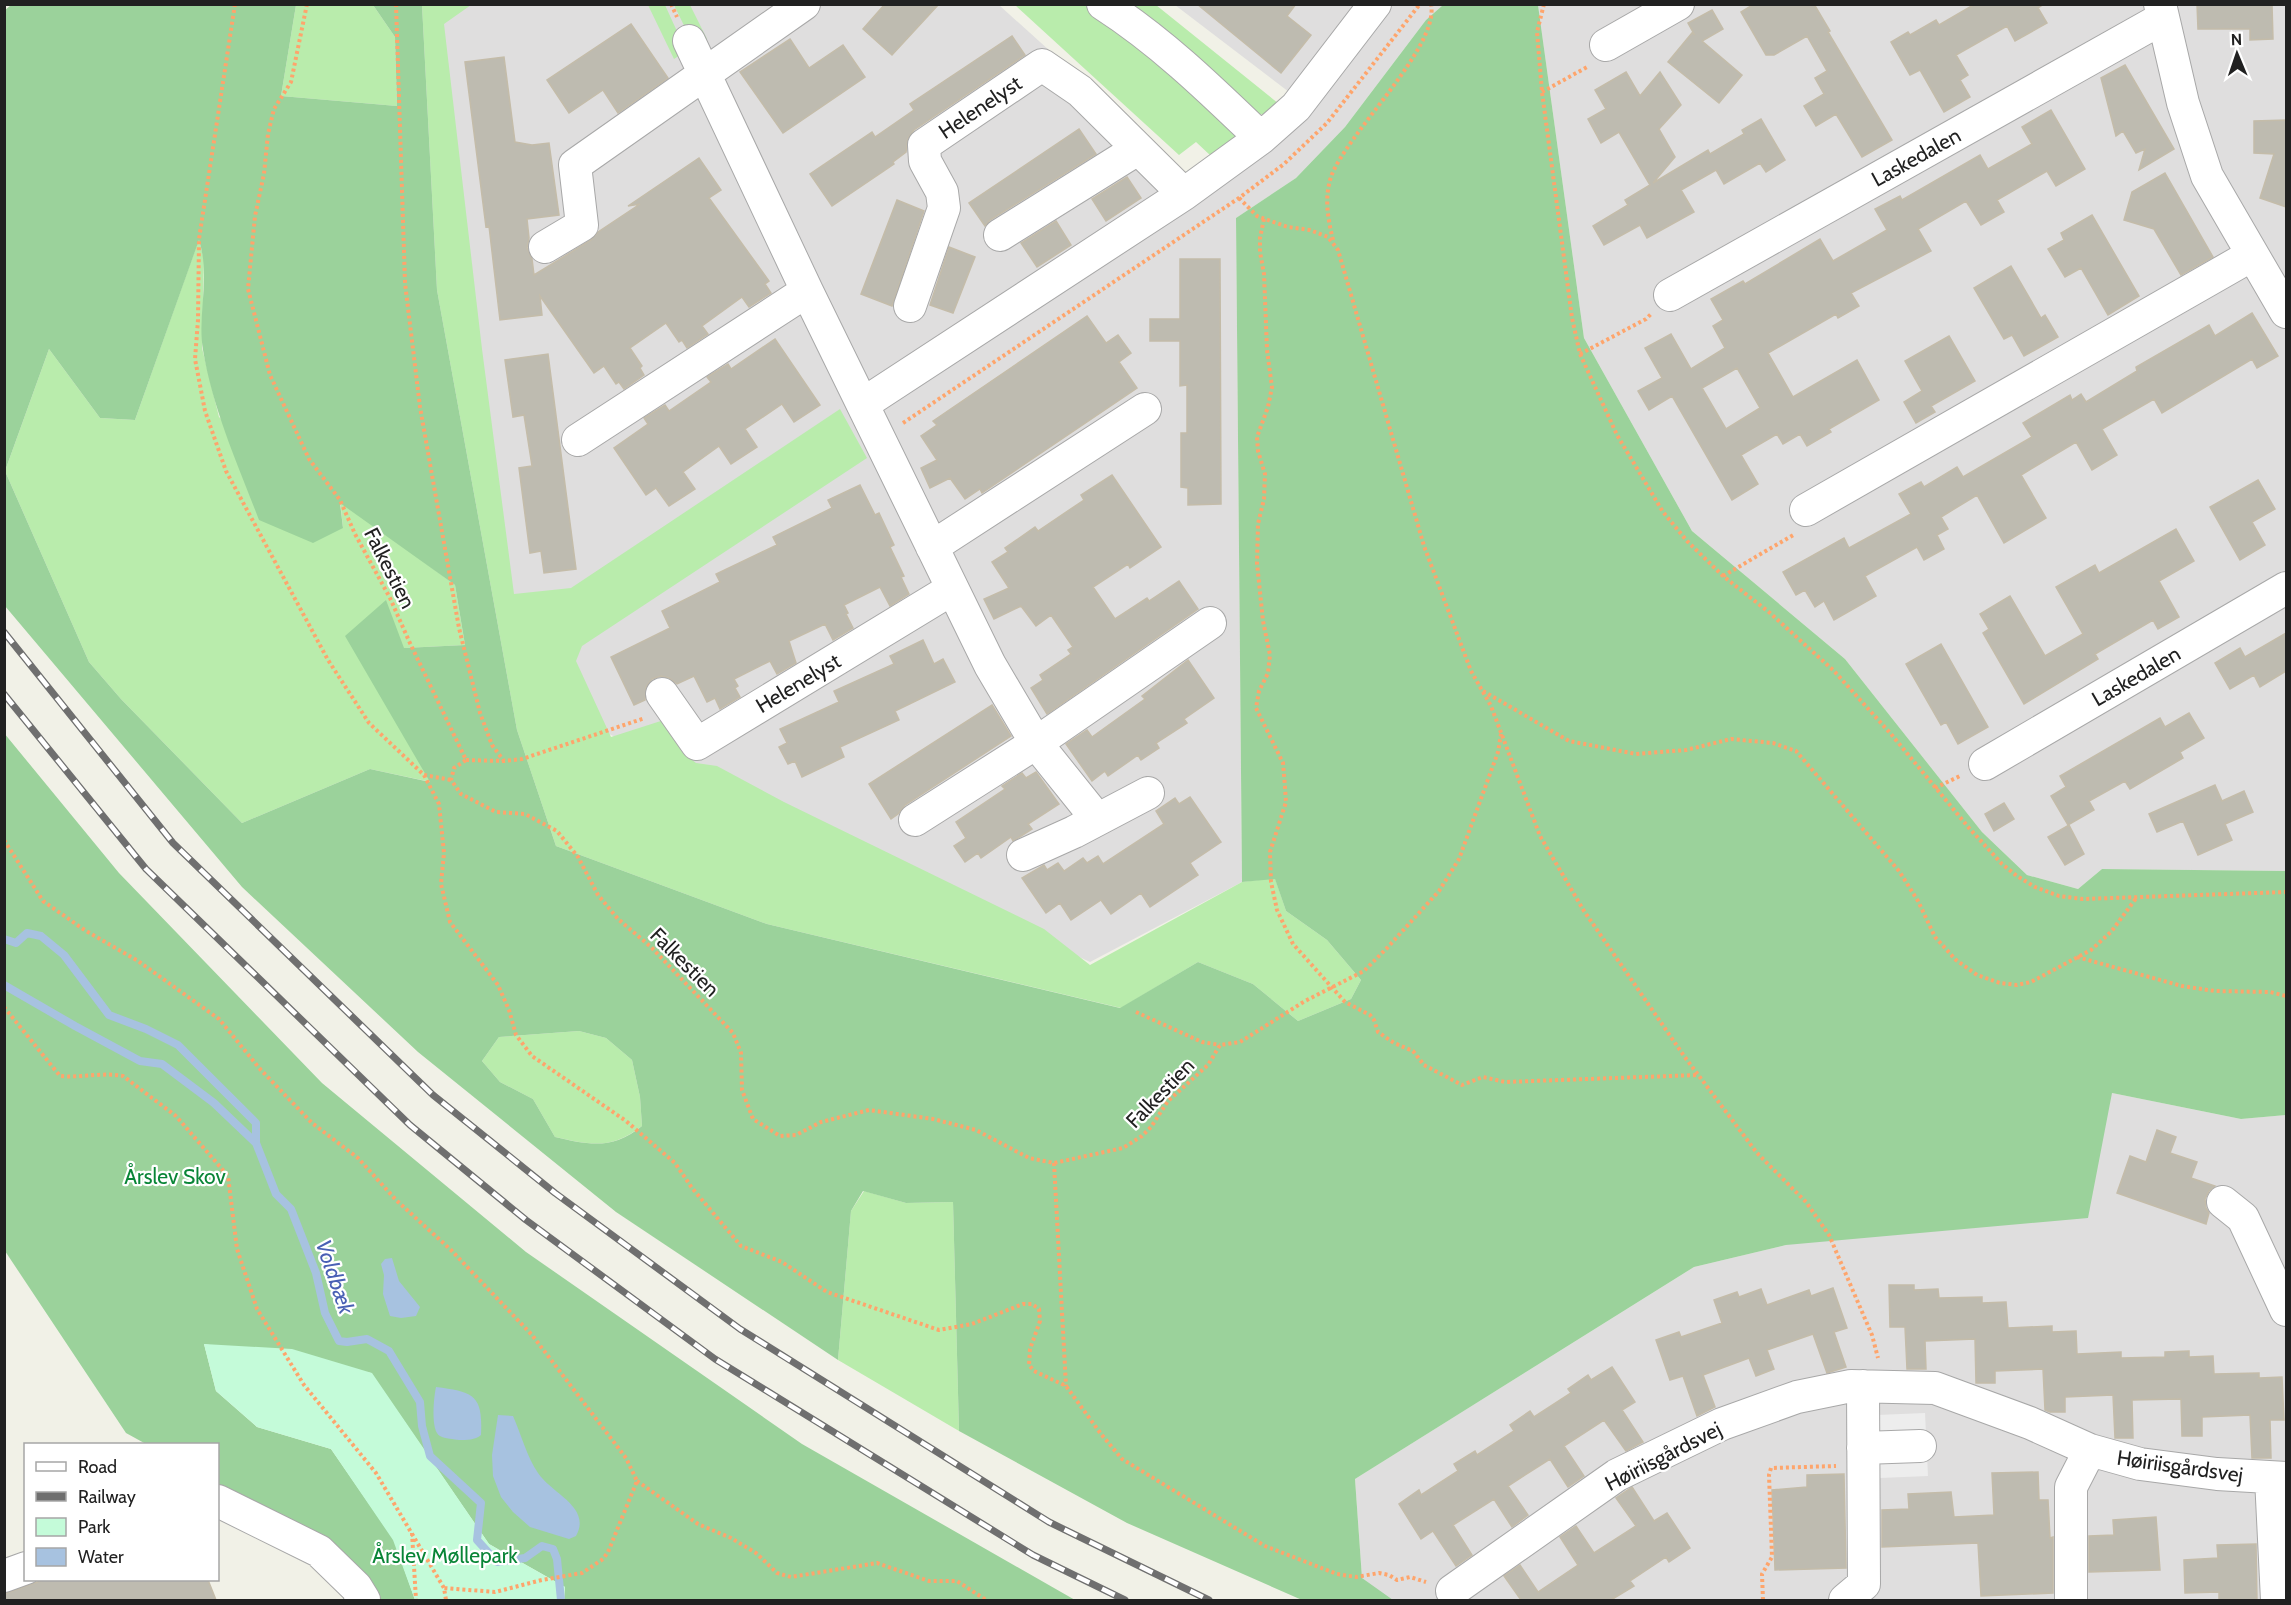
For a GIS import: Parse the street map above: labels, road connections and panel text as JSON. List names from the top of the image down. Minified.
{"streets":{"street":["Helenelyst","Laskedalen","Høiriisgårdsvej"],"path":["Falkestien"]},"water":["Voldbæk"],"parks":["Årslev Skov","Årslev Møllepark"],"legend":["Road","Railway","Park","Water"],"north":"top"}
